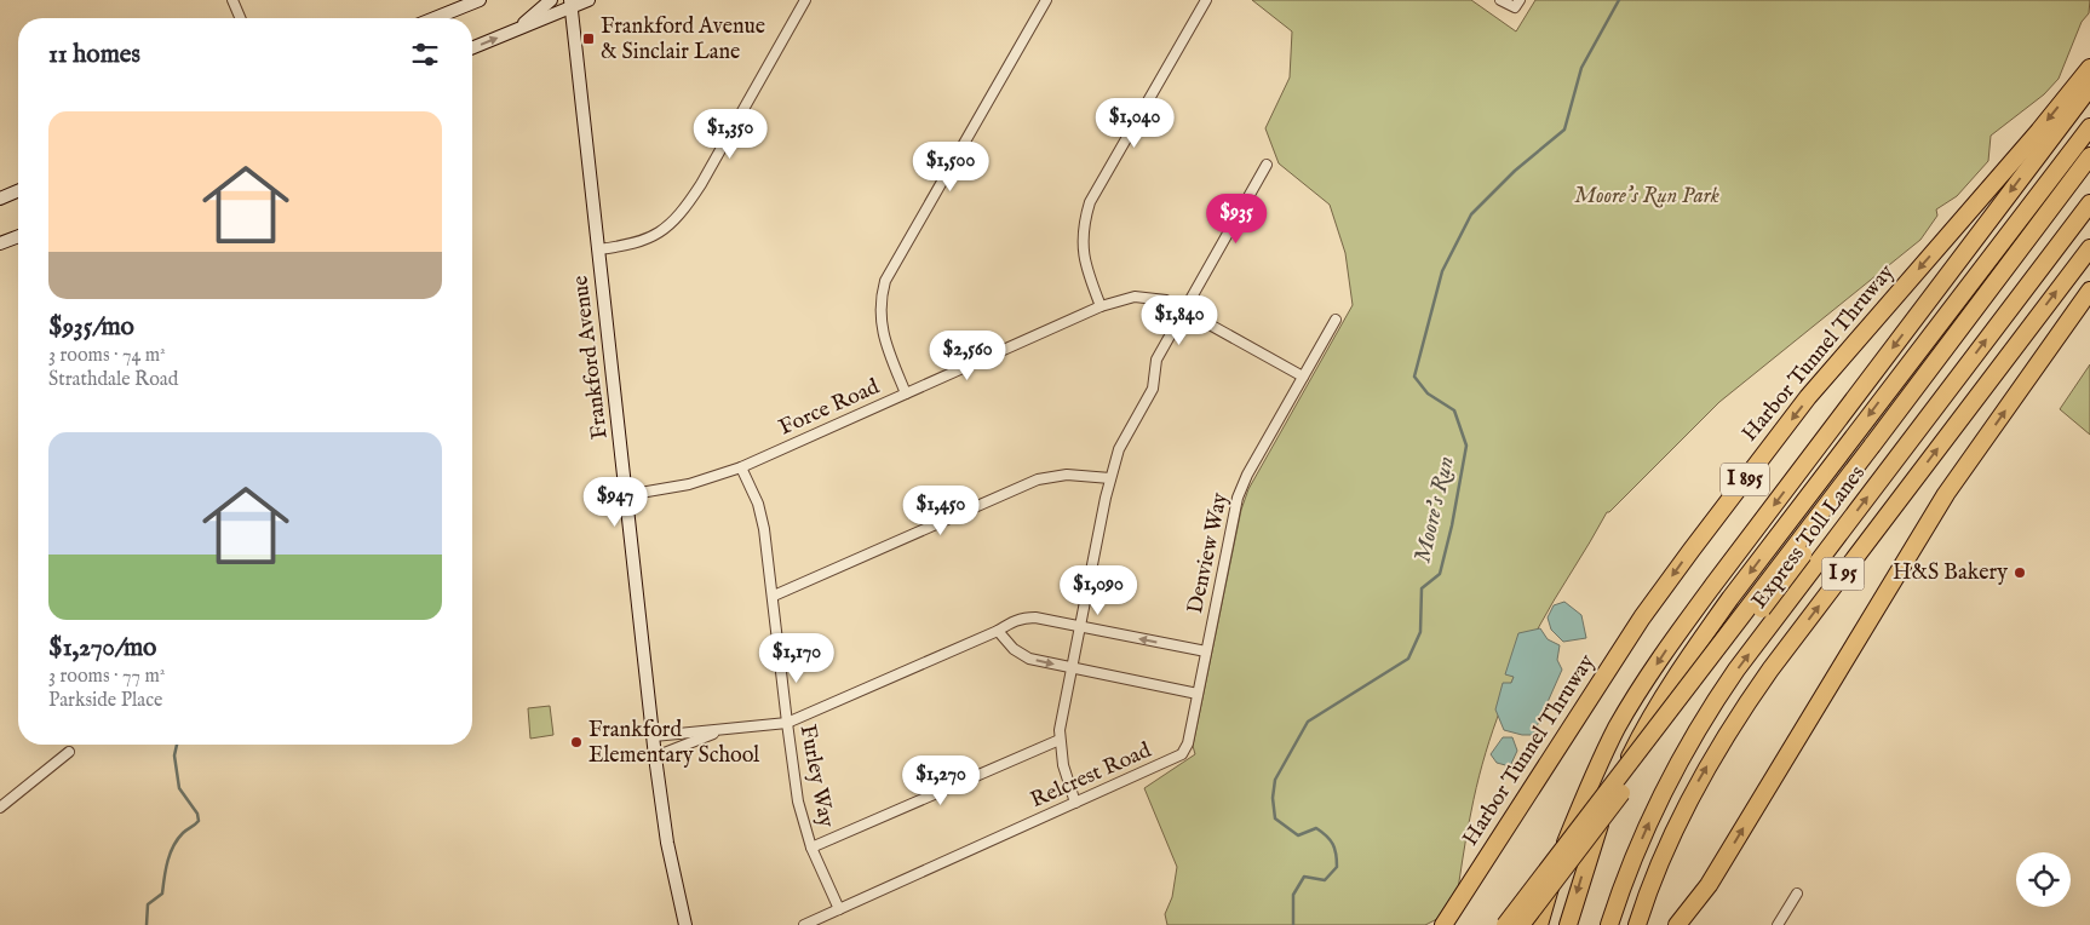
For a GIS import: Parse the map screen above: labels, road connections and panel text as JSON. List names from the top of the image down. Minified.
{"streets":{"highway":["Harbor Tunnel Thruway","I 895","Express Toll Lanes","I 95"],"street":["Frankford Avenue","Force Road","Denview Way","Furley Way","Relcrest Road"]},"crossings":[["Frankford Avenue","Force Road"],["Force Road","Denview Way"],["Force Road","Furley Way"],["Denview Way","Relcrest Road"],["Furley Way","Relcrest Road"]],"water":["Moore's Run"],"parks":["Moore's Run Park"],"places":{"transit":["Frankford Avenue & Sinclair Lane"],"other":["H&S Bakery","Frankford Elementary School"]},"page":{"heading":"11 homes","list":[{"name":"$935/mo","note":"3 rooms · 74 m² · Strathdale Road"},{"name":"$1,270/mo","note":"3 rooms · 77 m² · Parkside Place"}],"price":["$1,040","$1,350","$1,500","$935","$1,840","$2,560","$947","$1,450","$1,090","$1,170","$1,270"]}}
